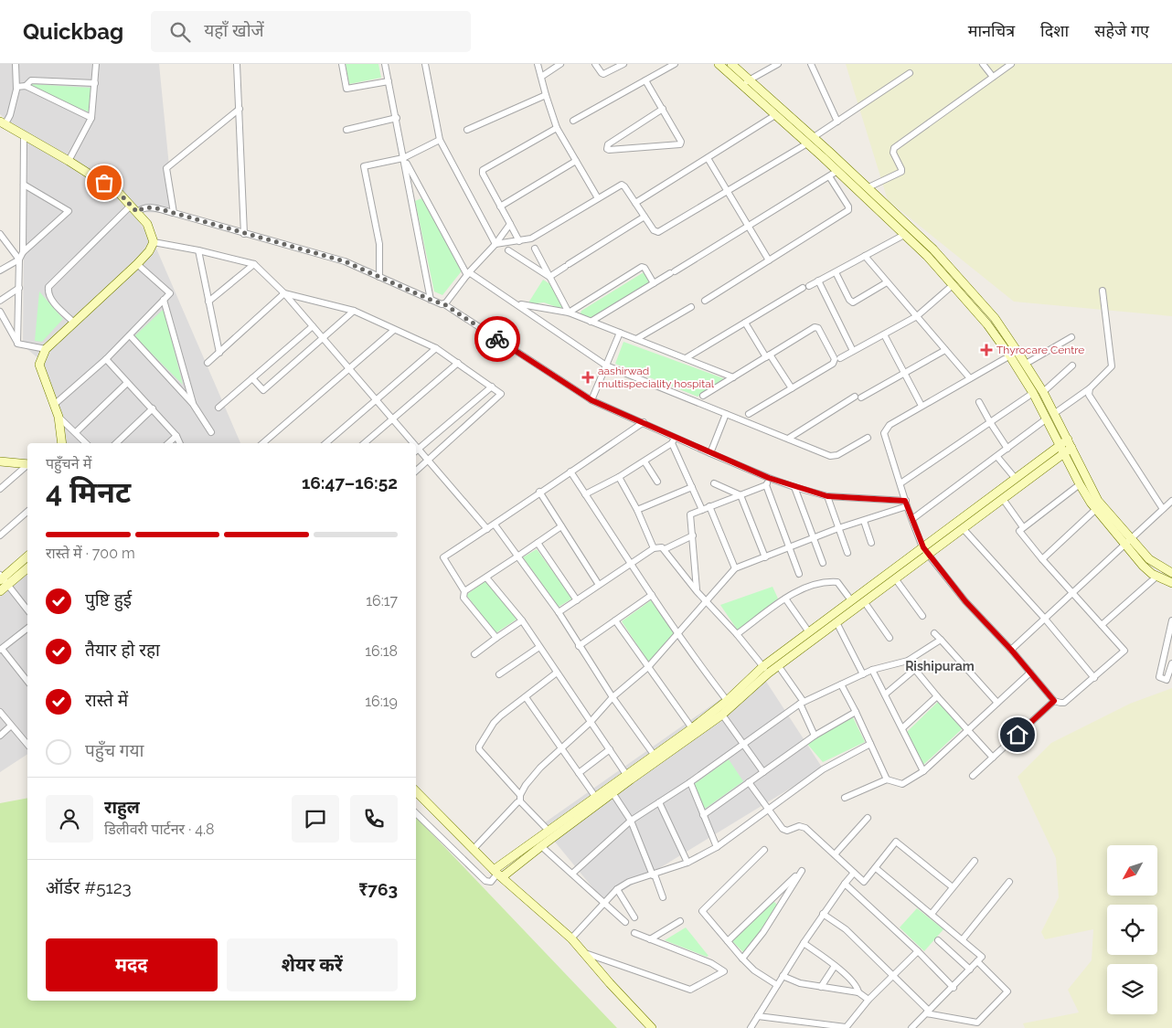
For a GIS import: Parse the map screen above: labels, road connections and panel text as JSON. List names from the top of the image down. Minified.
{"districts":["Rishipuram"],"places":{"health":["Thyrocare Centre","aashirwad multispeciality hospital"]},"north":"bottom left","page":{"header":"Quickbag","search":"यहाँ खोजें","nav":["मानचित्र","दिशा","सहेजे गए"],"heading":["4 मिनट","पहुँचने में","16:47–16:52"],"panel":["राहुल","डिलीवरी पार्टनर · 4.8","ऑर्डर #5123","₹763"],"bar":"रास्ते में · 700 m","list":[["पुष्टि हुई","16:17"],["तैयार हो रहा","16:18"],["रास्ते में","16:19"],"पहुँच गया"],"buttons":["मदद","शेयर करें"]}}
